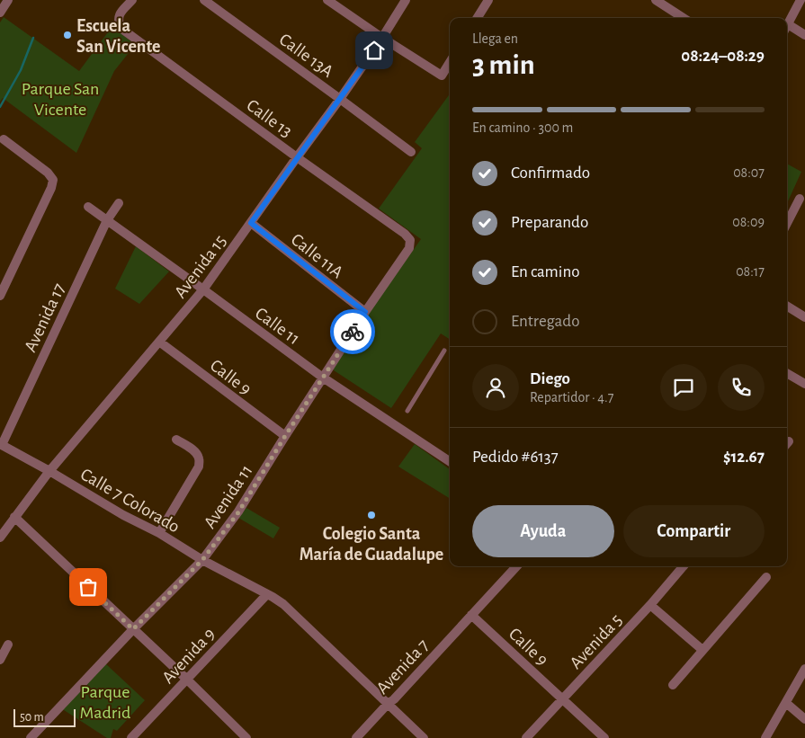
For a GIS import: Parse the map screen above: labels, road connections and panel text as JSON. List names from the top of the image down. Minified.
{"streets":{"street":["Calle 13A","Calle 13","Calle 11A","Avenida 15","Avenida 17","Calle 11","Calle 9","Avenida 11","Calle 7 Colorado","Avenida 5","Avenida 9","Avenida 7"]},"crossings":[["Calle 13A","Avenida 15"],["Calle 13","Avenida 15"],["Calle 13","Avenida 11"],["Calle 11A","Avenida 15"],["Calle 11A","Avenida 11"],["Avenida 15","Calle 11"],["Avenida 15","Calle 9"],["Avenida 15","Calle 7 Colorado"],["Avenida 17","Calle 11"],["Avenida 17","Calle 7 Colorado"],["Calle 11","Avenida 11"],["Calle 9","Avenida 11"],["Calle 9","Avenida 5"],["Calle 9","Avenida 7"],["Avenida 11","Calle 7 Colorado"],["Calle 7 Colorado","Avenida 9"],["Calle 7 Colorado","Avenida 7"]],"parks":["Parque San Vicente","Parque Madrid"],"places":["Escuela San Vicente","Colegio Santa María de Guadalupe"],"scale_bar":"50 m","page":{"heading":["3 min","Llega en","08:24–08:29"],"panel":["Diego","Repartidor · 4.7","Pedido #6137","$12.67"],"bar":"En camino · 300 m","list":[["Confirmado","08:07"],["Preparando","08:09"],["En camino","08:17"],"Entregado"],"buttons":["Ayuda","Compartir"],"scale":"50 m"}}
